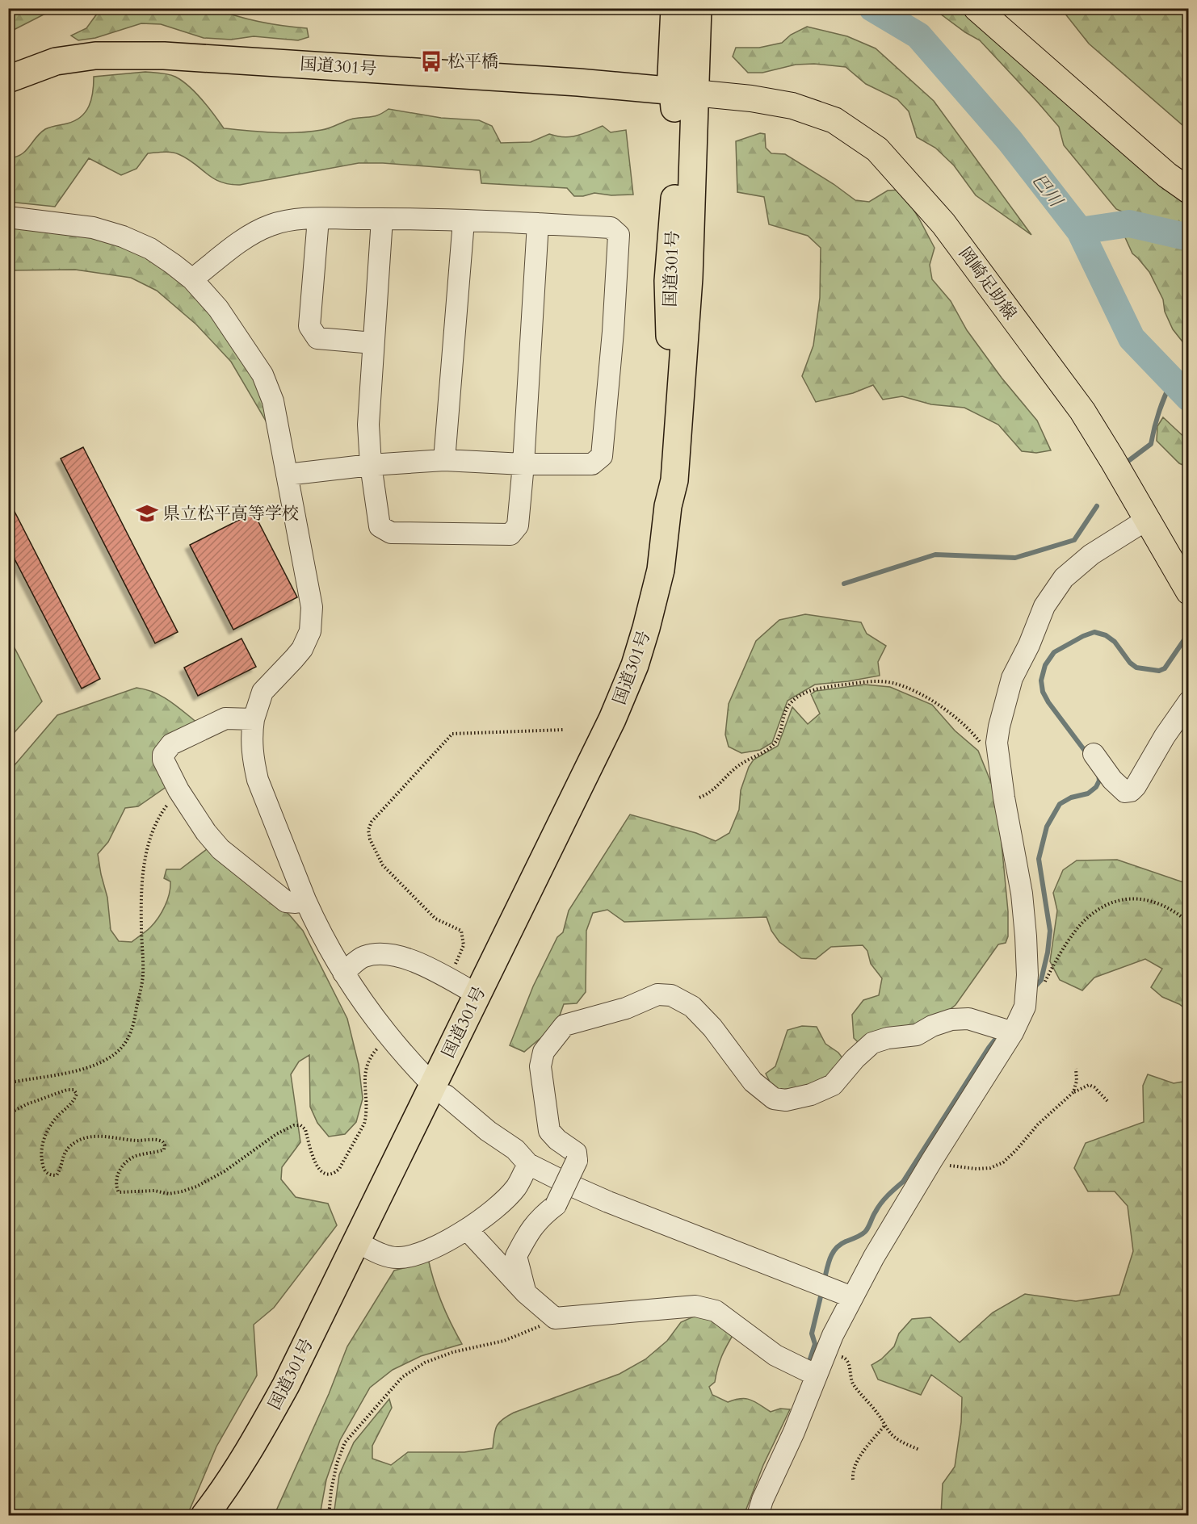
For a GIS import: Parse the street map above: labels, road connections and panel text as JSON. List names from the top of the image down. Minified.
{"streets":{"highway":["国道301号"],"main road":["岡崎足助線"]},"crossings":[["国道301号","岡崎足助線"]],"water":["巴川"],"places":{"bus stop":["松平橋"],"school or university":["県立松平高等学校"]}}
